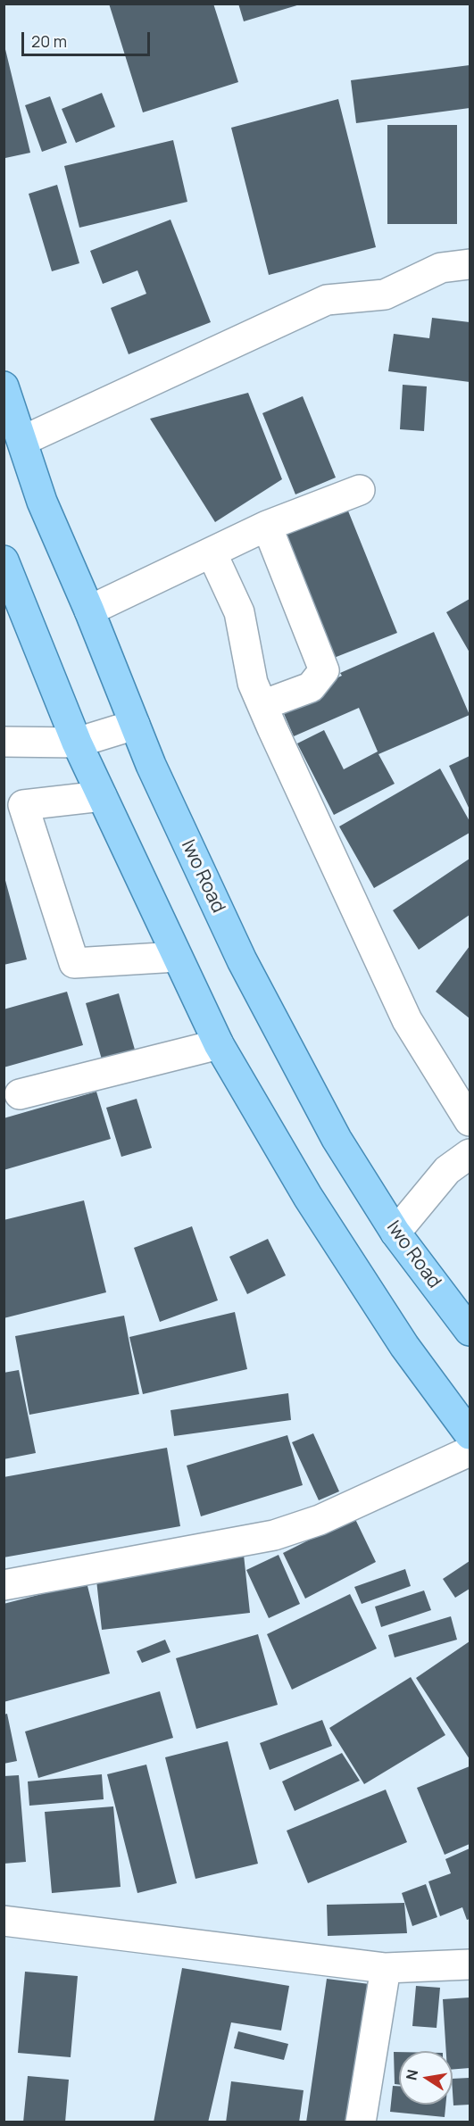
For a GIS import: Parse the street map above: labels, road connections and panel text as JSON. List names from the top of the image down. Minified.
{"streets":{"main road":["Iwo Road"]},"scale_bar":"20 m","north":"left"}
